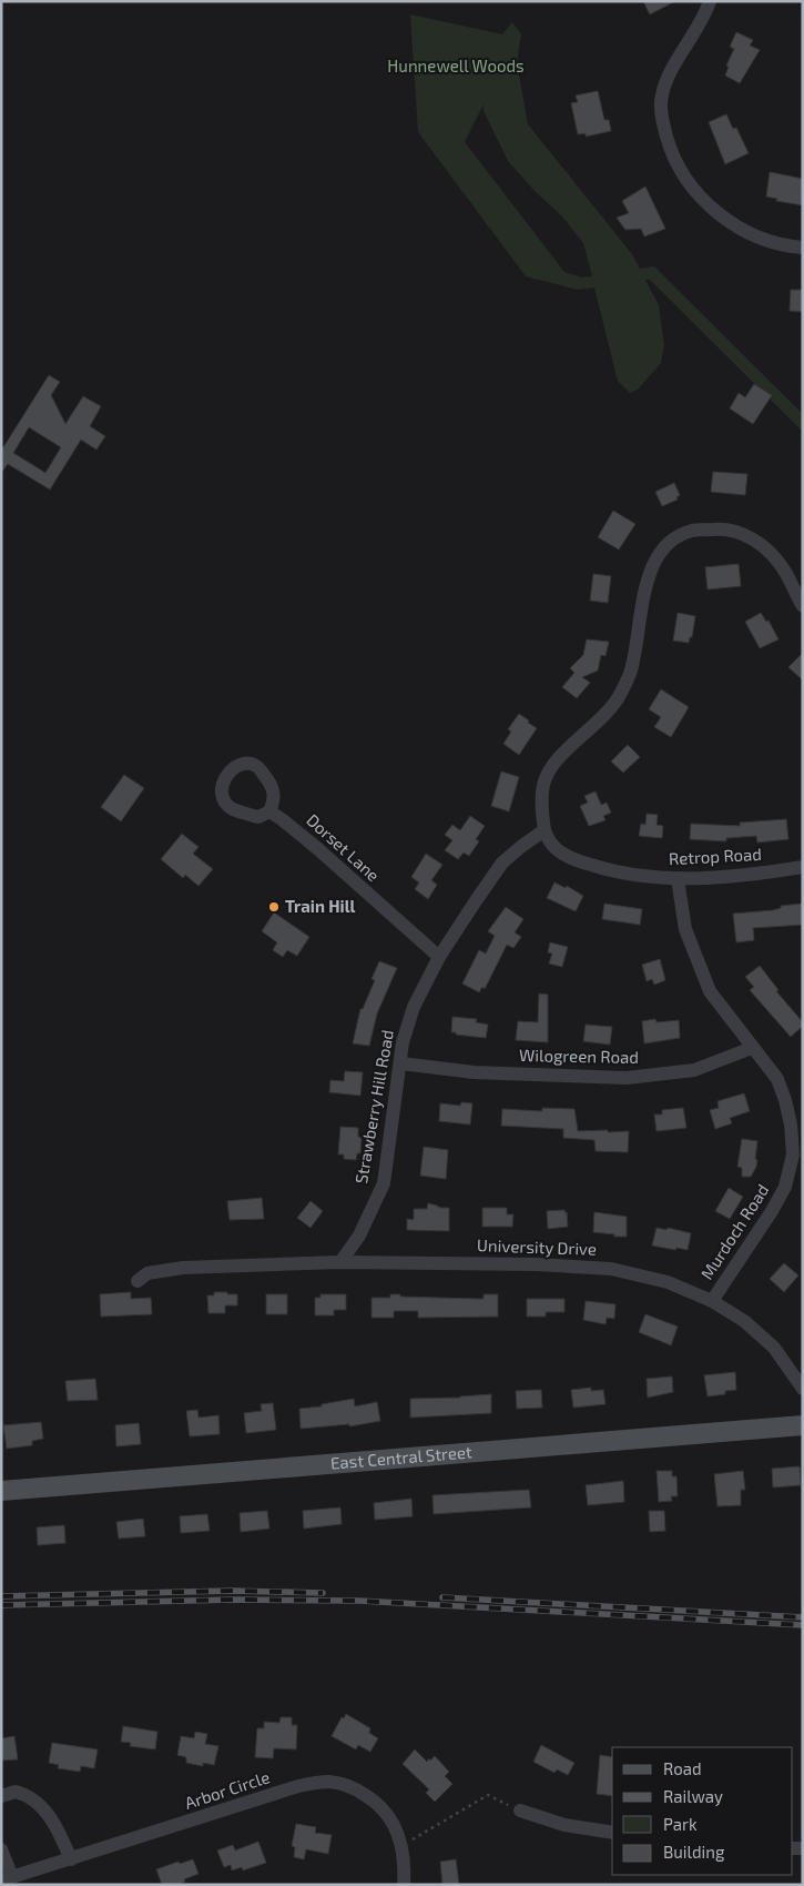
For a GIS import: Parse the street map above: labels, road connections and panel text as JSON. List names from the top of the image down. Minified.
{"streets":{"main road":["East Central Street"],"street":["Dorset Lane","Retrop Road","Wilogreen Road","Strawberry Hill Road","Murdoch Road","University Drive","Arbor Circle"]},"crossings":[["Dorset Lane","Strawberry Hill Road"],["Retrop Road","Strawberry Hill Road"],["Retrop Road","Murdoch Road"],["Wilogreen Road","Strawberry Hill Road"],["Wilogreen Road","Murdoch Road"],["Strawberry Hill Road","University Drive"],["Murdoch Road","University Drive"]],"parks":["Hunnewell Woods"],"places":["Train Hill"],"legend":["Road","Railway","Park","Building"]}
